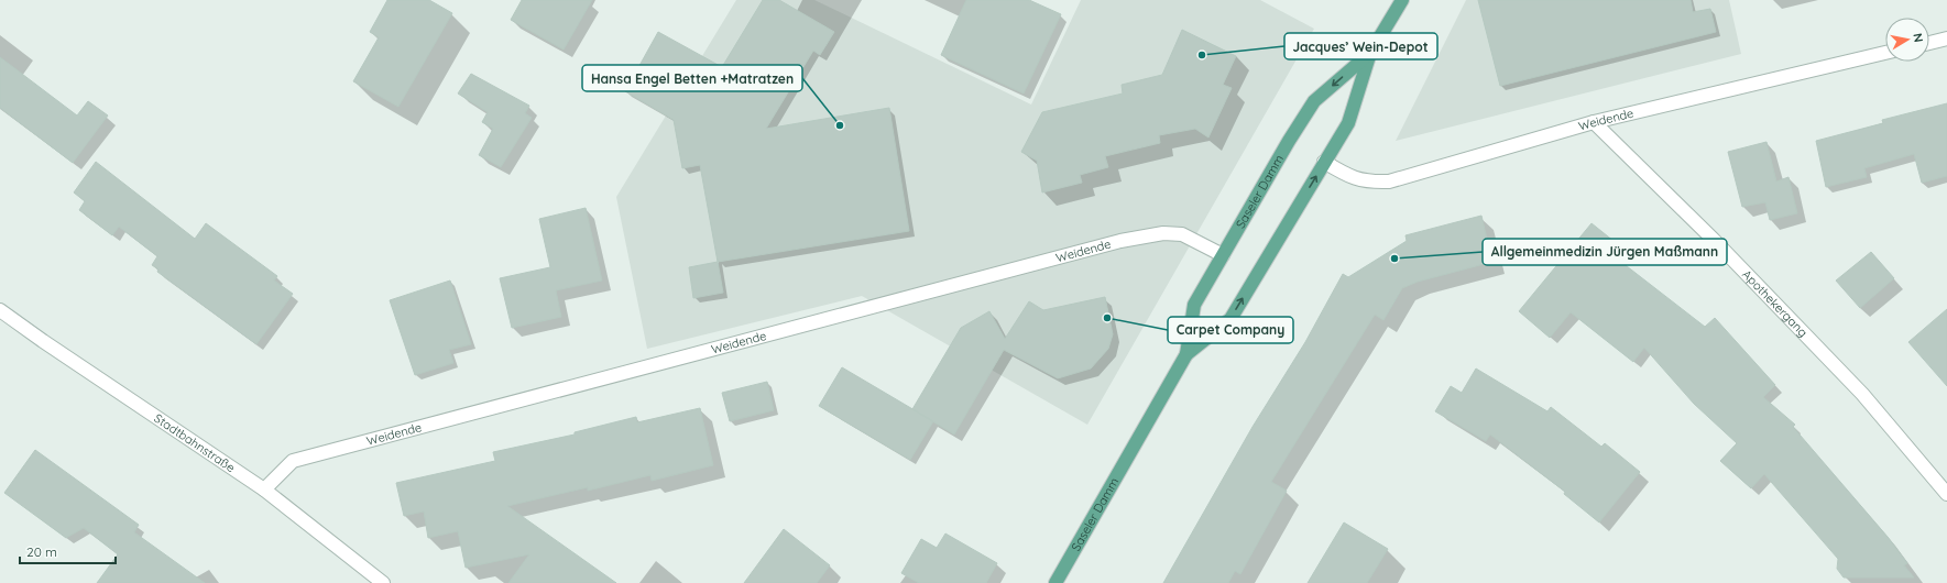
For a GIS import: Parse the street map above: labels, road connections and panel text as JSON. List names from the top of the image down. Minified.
{"streets":{"main road":["Saseler Damm"],"street":["Weidende","Apothekergang","Stadtbahnstraße"]},"crossings":[["Weidende","Saseler Damm"],["Weidende","Apothekergang"],["Weidende","Stadtbahnstraße"]],"places":["Jacques’ Wein-Depot","Hansa Engel Betten +Matratzen","Allgemeinmedizin Jürgen Maßmann","Carpet Company"],"scale_bar":"20 m","north":"right"}
